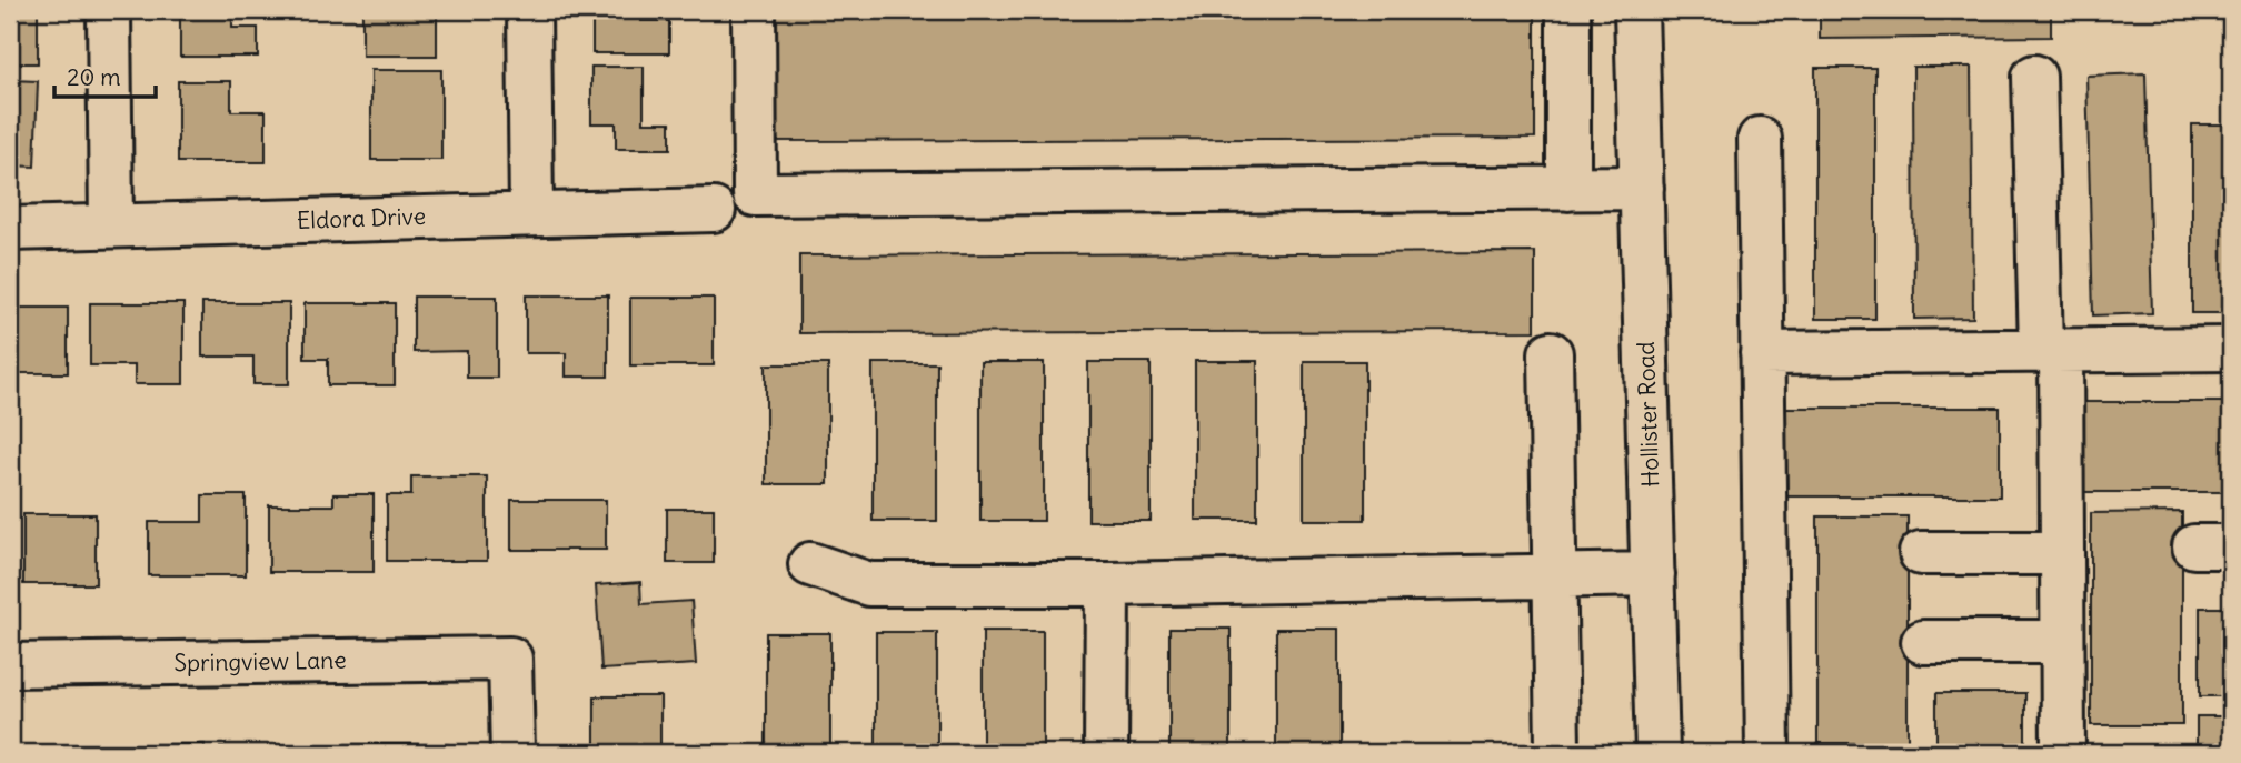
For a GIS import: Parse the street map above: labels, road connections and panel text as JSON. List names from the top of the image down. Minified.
{"streets":{"street":["Eldora Drive","Hollister Road","Springview Lane"]},"scale_bar":"20 m"}
